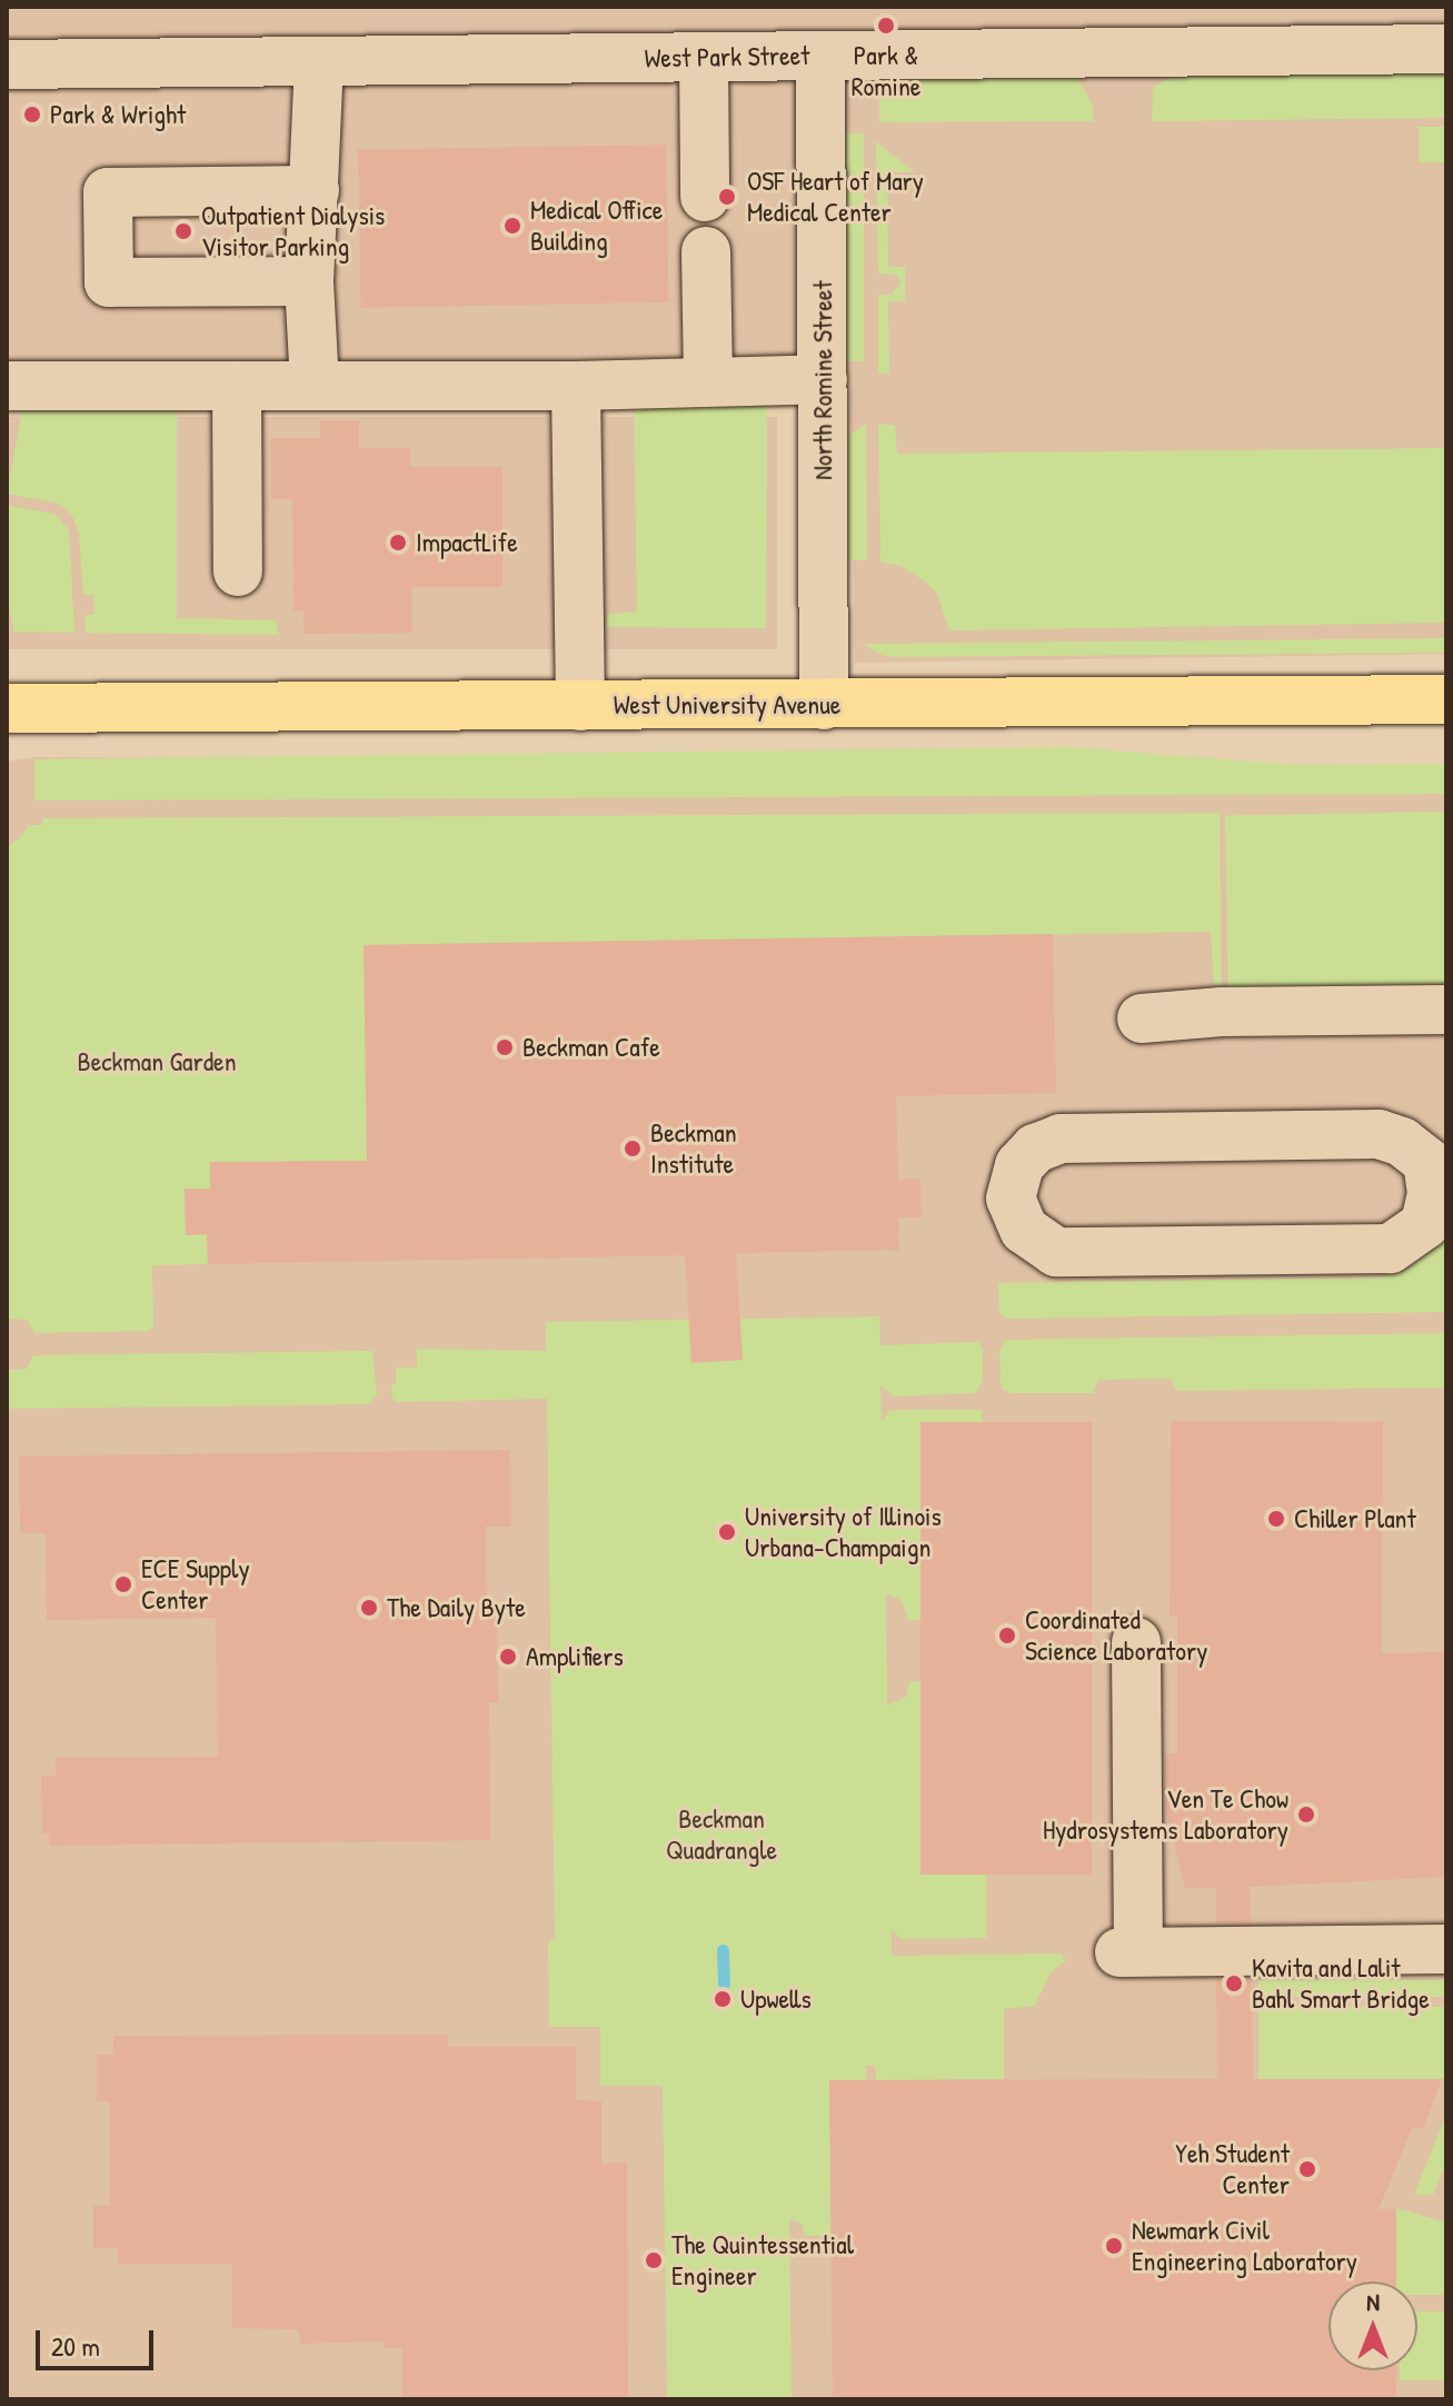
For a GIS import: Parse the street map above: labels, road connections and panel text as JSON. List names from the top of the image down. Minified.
{"streets":{"main road":["West University Avenue"],"street":["West Park Street","North Romine Street"]},"crossings":[["West Park Street","North Romine Street"],["North Romine Street","West University Avenue"]],"parks":["Beckman Garden","Beckman Quadrangle"],"places":["Park & Romine","Park & Wright","OSF Heart of Mary Medical Center","Medical Office Building","Outpatient Dialysis Visitor Parking","ImpactLife","Beckman Cafe","Beckman Institute","Chiller Plant","University of Illinois Urbana-Champaign","ECE Supply Center","The Daily Byte","Coordinated Science Laboratory","Amplifiers","Ven Te Chow Hydrosystems Laboratory","Kavita and Lalit Bahl Smart Bridge","Upwells","Yeh Student Center","Newmark Civil Engineering Laboratory","The Quintessential Engineer"],"scale_bar":"20 m","north":"top"}
